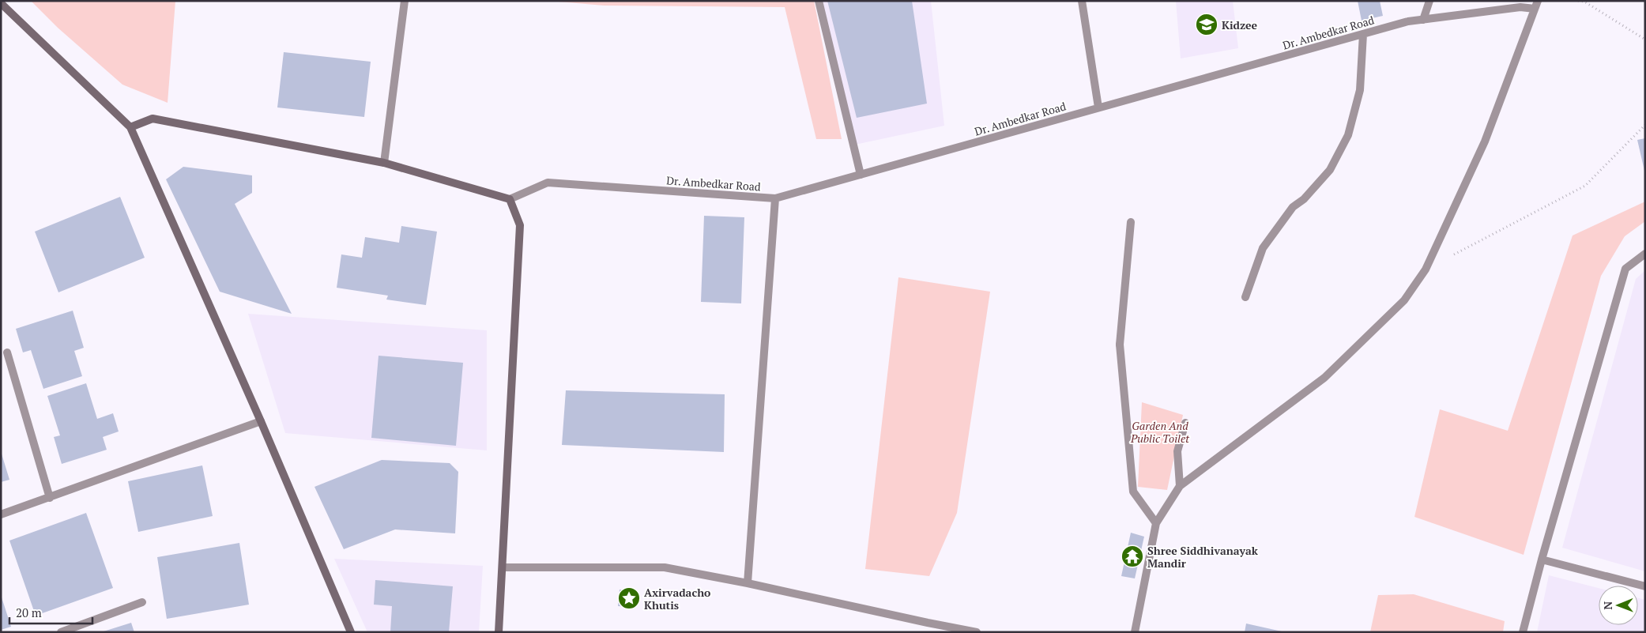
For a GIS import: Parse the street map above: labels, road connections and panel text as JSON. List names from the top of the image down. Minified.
{"streets":{"street":["Dr. Ambedkar Road"]},"parks":["Garden And Public Toilet"],"places":{"school or university":["Kidzee"],"temple":["Shree Siddhivanayak Mandir"],"place":["Axirvadacho Khutis"]},"scale_bar":"20 m","north":"left"}
